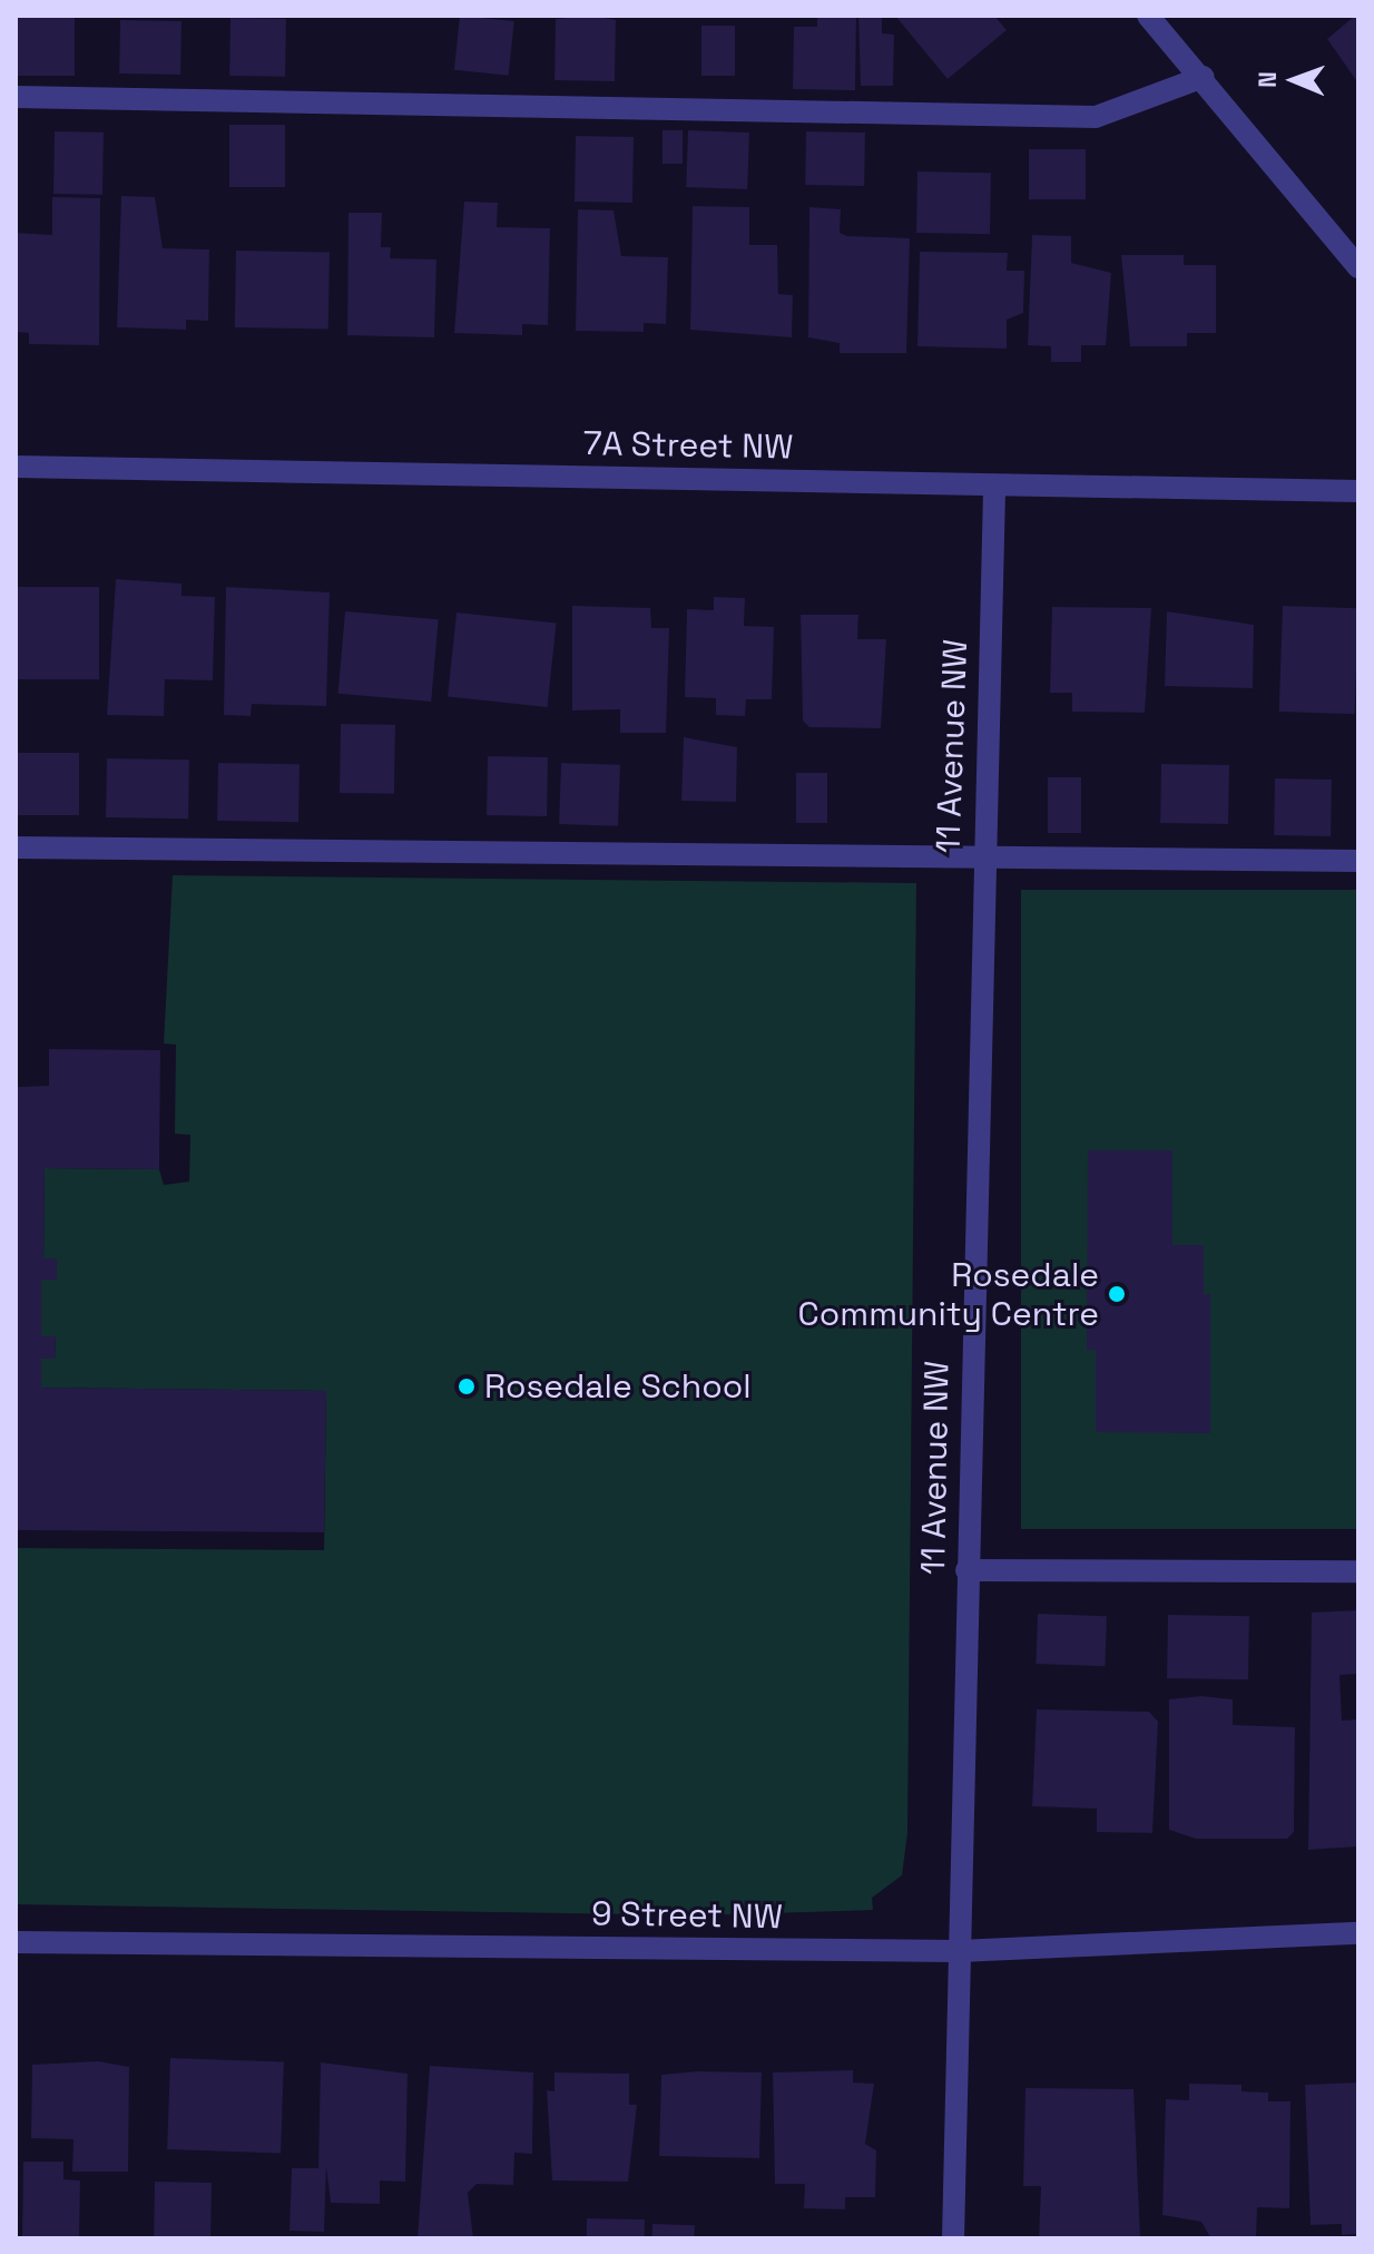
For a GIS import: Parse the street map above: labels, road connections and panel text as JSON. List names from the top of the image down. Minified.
{"streets":{"street":["7A Street NW","11 Avenue NW","9 Street NW"]},"crossings":[["7A Street NW","11 Avenue NW"],["11 Avenue NW","9 Street NW"]],"places":["Rosedale Community Centre","Rosedale School"],"north":"left"}
